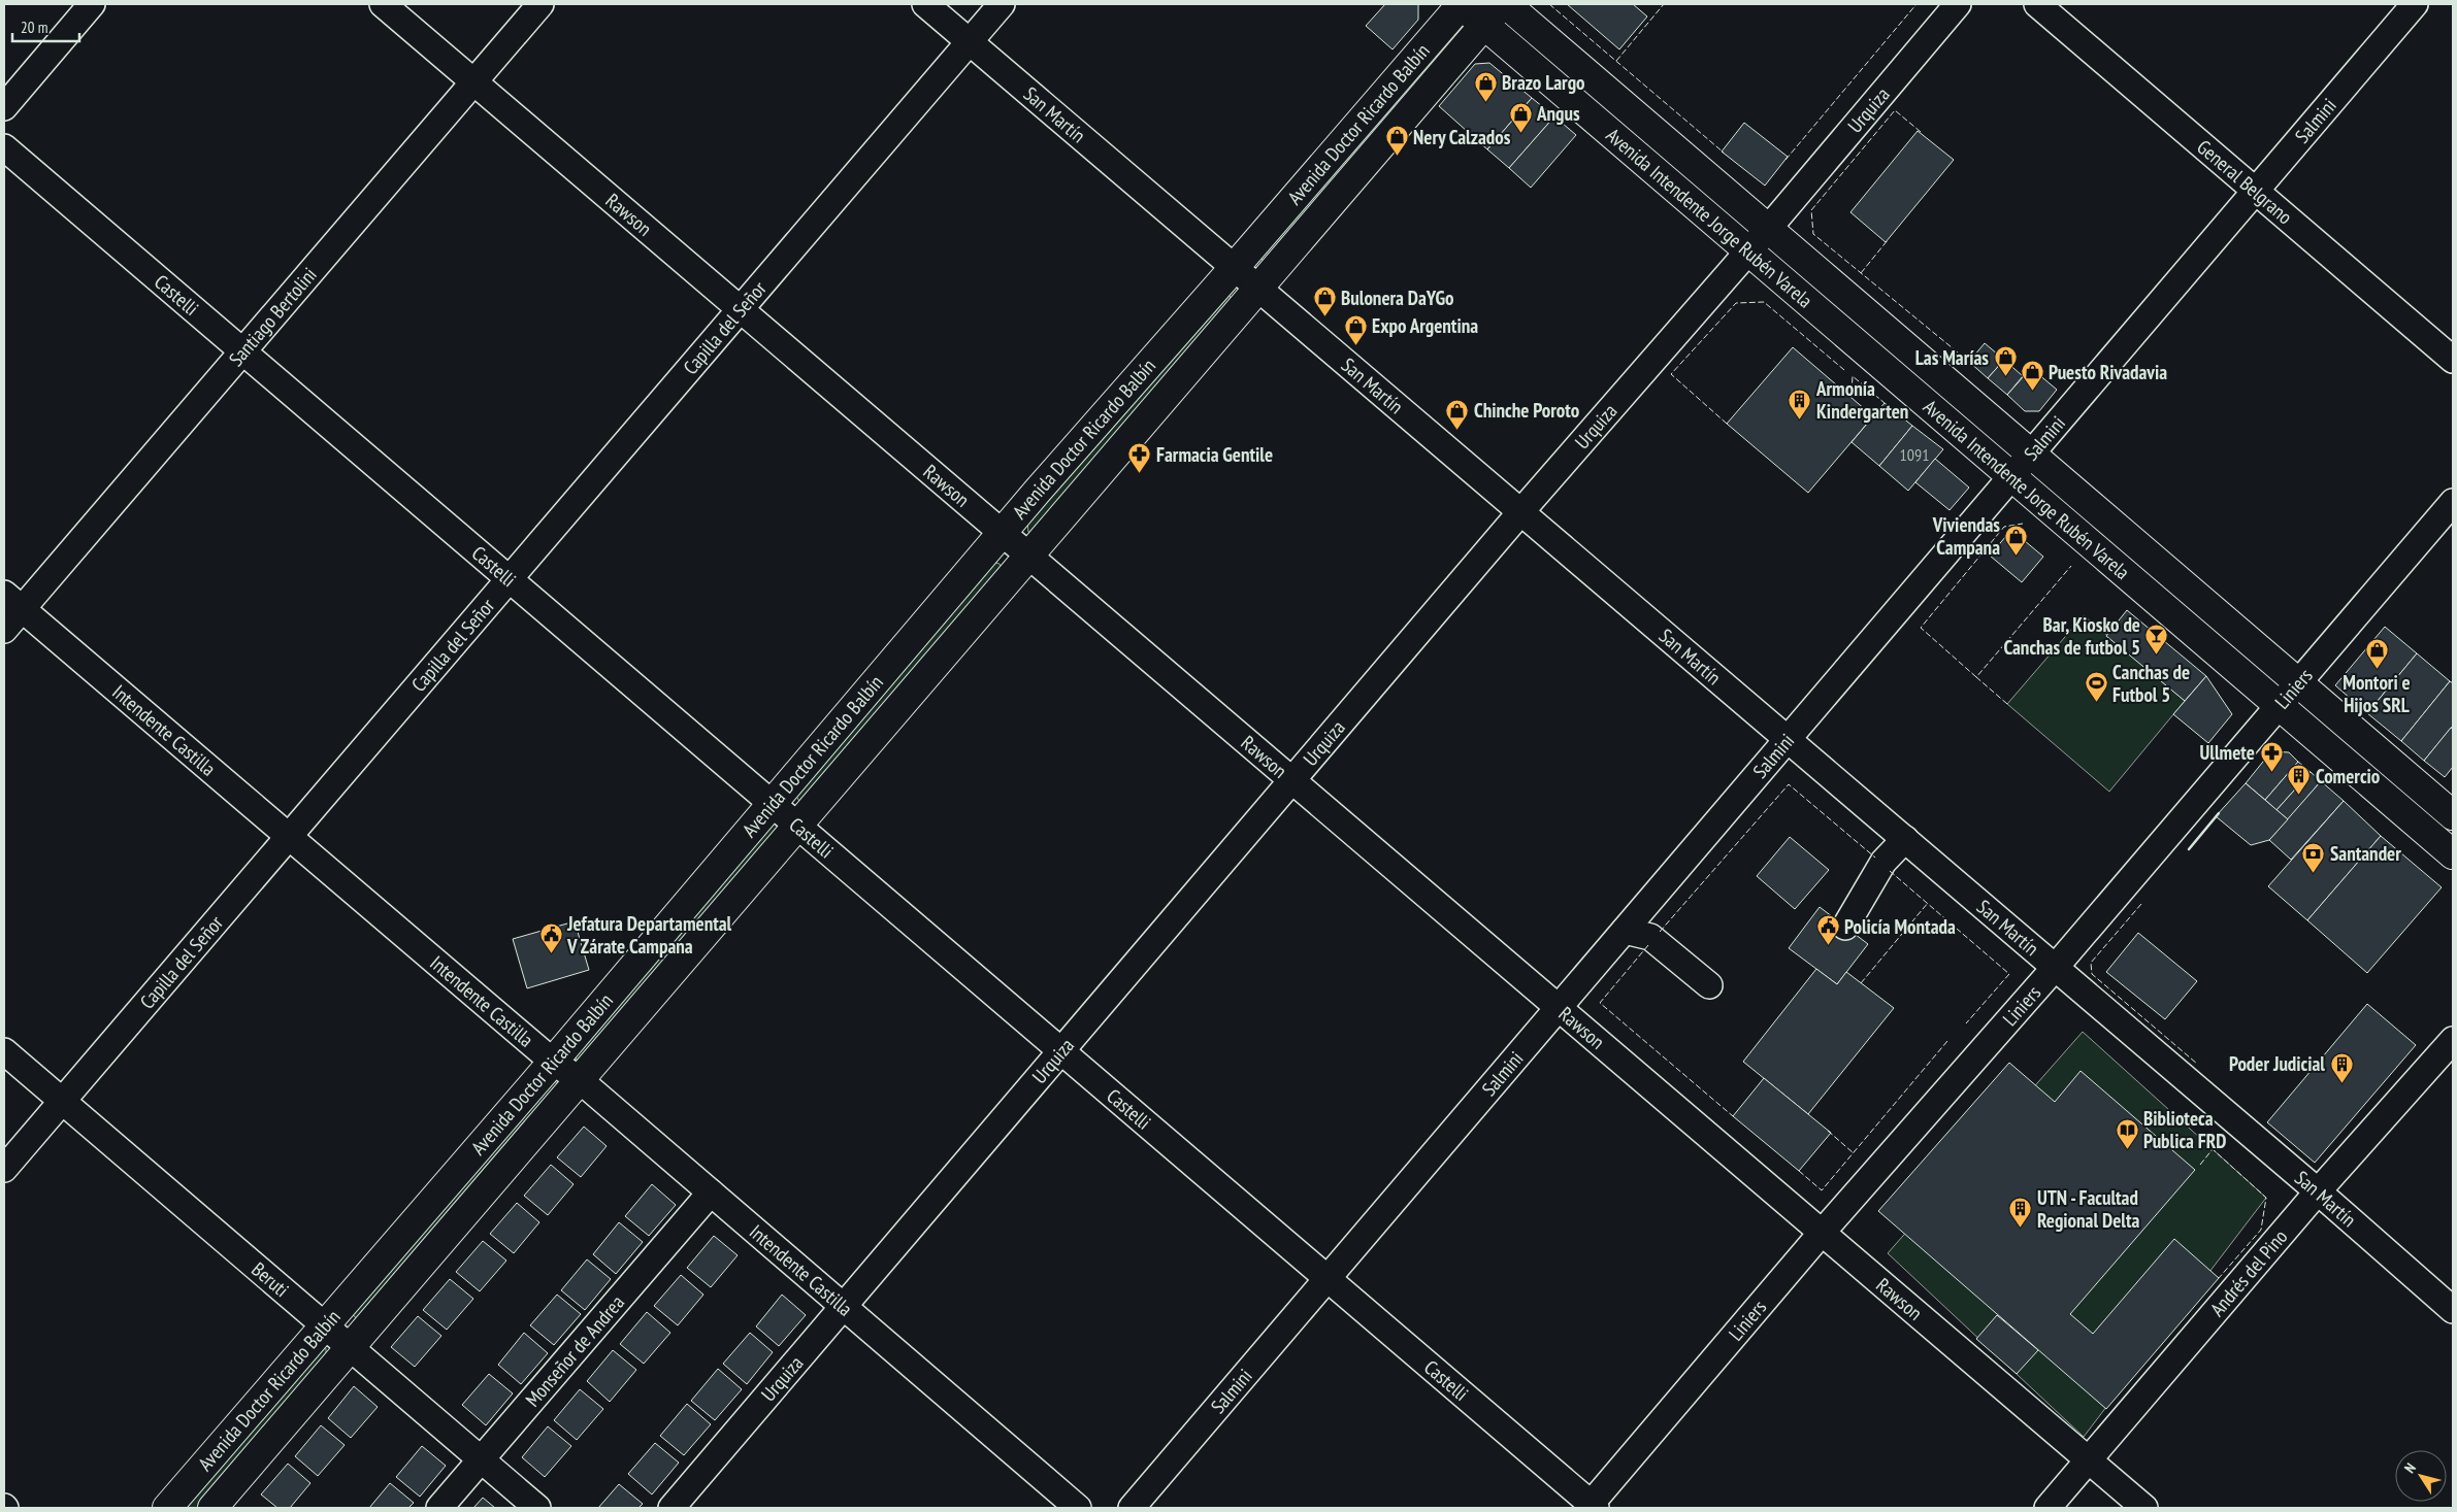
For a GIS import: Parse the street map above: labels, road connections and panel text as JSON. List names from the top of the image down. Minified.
{"streets":{"main road":["Avenida Doctor Ricardo Balbín","Avenida Intendente Jorge Rubén Varela"],"street":["Urquiza","San Martín","Salmini","General Belgrano","Rawson","Castelli","Santiago Bertolini","Capilla del Señor","Liniers","Intendente Castilla","Andrés del Pino","Beruti","Monseñor de Andrea"]},"crossings":[["Urquiza","San Martín"],["Urquiza","Rawson"],["Urquiza","Avenida Intendente Jorge Rubén Varela"],["Urquiza","Castelli"],["Urquiza","Intendente Castilla"],["San Martín","Salmini"],["San Martín","Avenida Doctor Ricardo Balbín"],["San Martín","Capilla del Señor"],["San Martín","Liniers"],["San Martín","Andrés del Pino"],["Salmini","General Belgrano"],["Salmini","Rawson"],["Salmini","Avenida Intendente Jorge Rubén Varela"],["Salmini","Castelli"],["Avenida Doctor Ricardo Balbín","Rawson"],["Avenida Doctor Ricardo Balbín","Avenida Intendente Jorge Rubén Varela"],["Avenida Doctor Ricardo Balbín","Castelli"],["Avenida Doctor Ricardo Balbín","Intendente Castilla"],["Avenida Doctor Ricardo Balbín","Beruti"],["Rawson","Santiago Bertolini"],["Rawson","Capilla del Señor"],["Rawson","Liniers"],["Rawson","Andrés del Pino"],["Avenida Intendente Jorge Rubén Varela","Liniers"],["Castelli","Santiago Bertolini"],["Castelli","Capilla del Señor"],["Castelli","Liniers"],["Santiago Bertolini","Intendente Castilla"],["Capilla del Señor","Intendente Castilla"],["Capilla del Señor","Beruti"],["Intendente Castilla","Monseñor de Andrea"],["Beruti","Monseñor de Andrea"]],"places":{"shop":["Brazo Largo","Angus","Nery Calzados","Bulonera DaYGo","Expo Argentina","Las Marías","Puesto Rivadavia","Chinche Poroto","Viviendas Campana","Montori e Hijos SRL"],"building":["Armonía Kindergarten","Comercio","Poder Judicial","UTN - Facultad Regional Delta"],"pharmacy":["Farmacia Gentile","Ullmete"],"bar":["Bar, Kiosko de Canchas de futbol 5"],"sports":["Canchas de Futbol 5"],"bank":["Santander"],"public building":["Policía Montada","Jefatura Departamental V Zárate Campana"],"library":["Biblioteca Publica FRD"]},"house_numbers":["1091"],"scale_bar":"20 m","north":"top left"}
